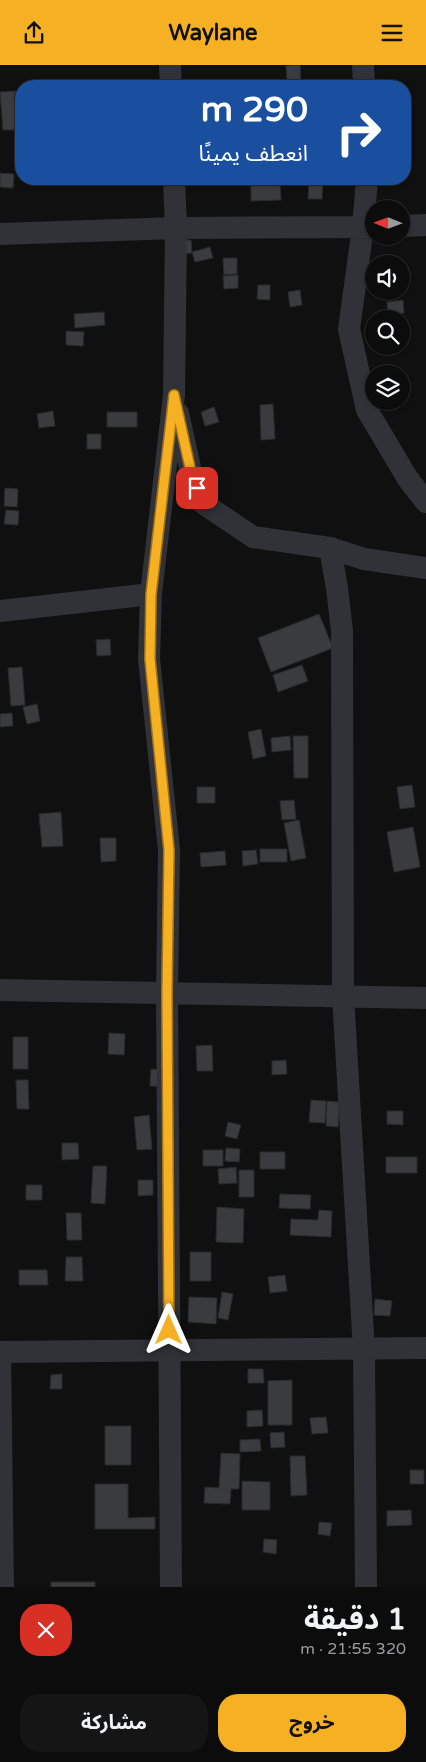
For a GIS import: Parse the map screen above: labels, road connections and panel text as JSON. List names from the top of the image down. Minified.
{"north":"left","page":{"header":"Waylane","turn":["290 m","انعطف يمينًا"],"heading":["1 دقيقة","320 m · 21:55"],"buttons":["خروج","مشاركة"]}}
